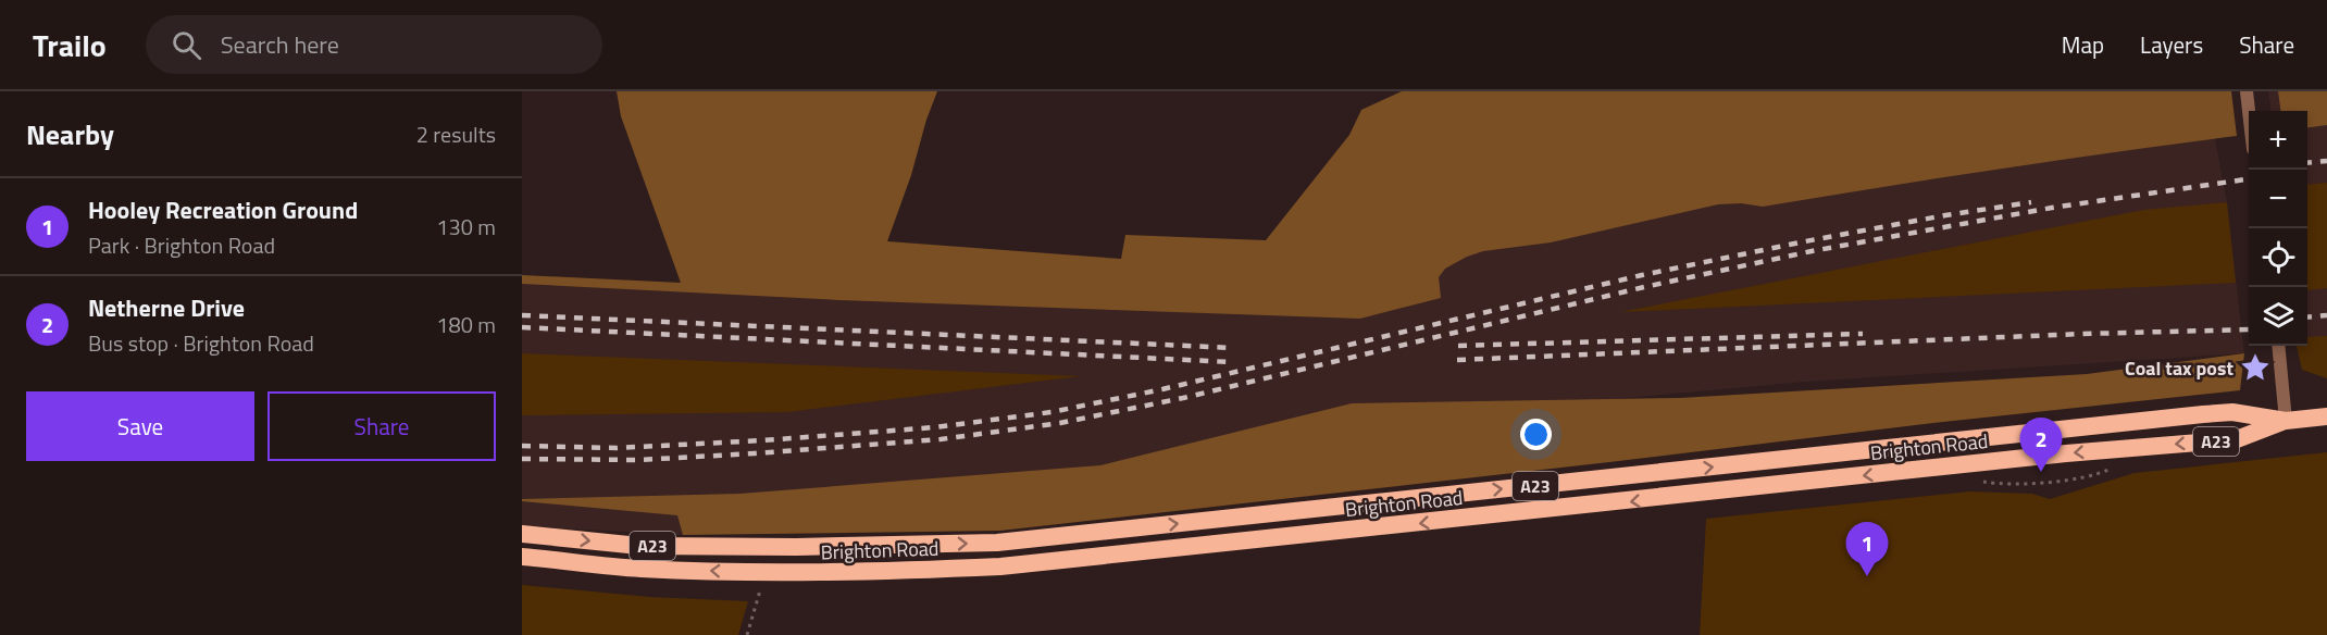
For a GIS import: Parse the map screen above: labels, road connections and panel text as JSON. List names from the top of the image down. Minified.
{"streets":{"highway":["A23","Brighton Road"]},"places":{"place":["Coal tax post"]},"page":{"header":"Trailo","search":"Search here","nav":["Map","Layers","Share"],"heading":["Nearby","2 results"],"map_buttons":["+","−"],"list":[{"mark":"1","name":"Hooley Recreation Ground","note":"Park · Brighton Road","value":"130 m"},{"mark":"2","name":"Netherne Drive","note":"Bus stop · Brighton Road","value":"180 m"}],"buttons":["Save","Share"],"pins":["2","1"]}}
